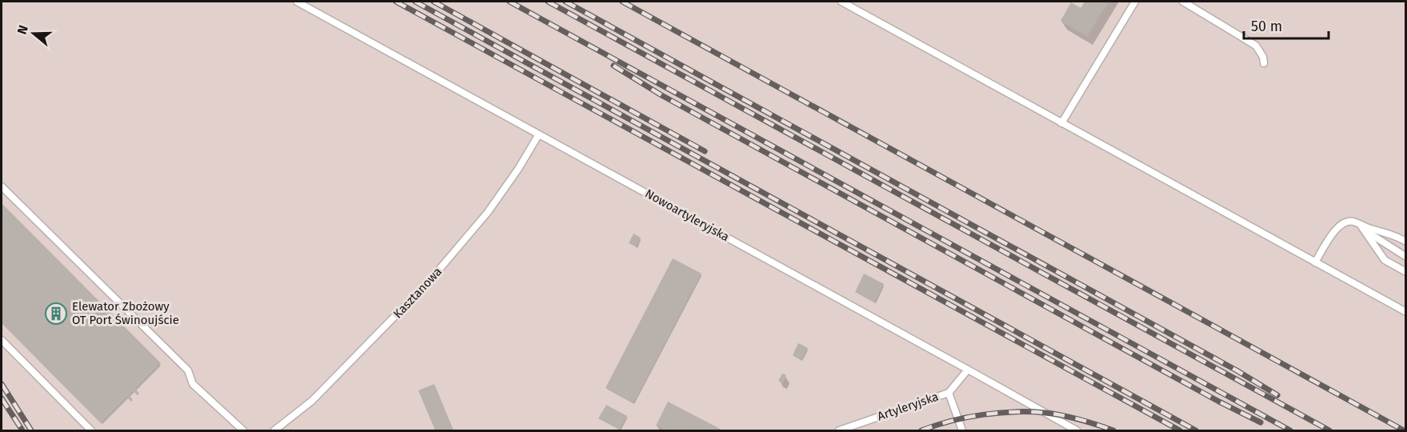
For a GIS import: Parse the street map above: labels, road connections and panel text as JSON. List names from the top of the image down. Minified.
{"streets":{"lane":["Nowoartyleryjska","Kasztanowa","Artyleryjska"]},"crossings":[["Nowoartyleryjska","Kasztanowa"],["Nowoartyleryjska","Artyleryjska"]],"places":{"building":["Elewator Zbożowy OT Port Świnoujście"]},"scale_bar":"50 m","north":"left"}
